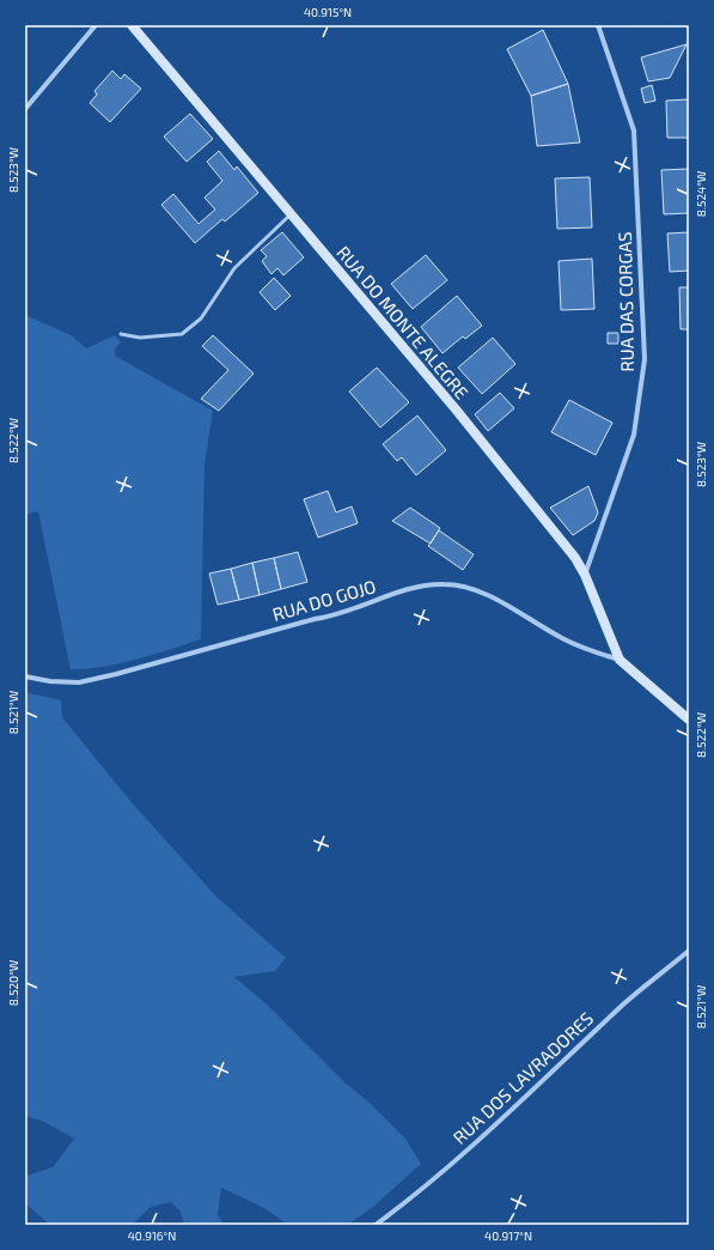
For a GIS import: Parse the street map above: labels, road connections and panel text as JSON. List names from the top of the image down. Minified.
{"streets":{"street":["RUA DAS CORGAS","RUA DO MONTE ALEGRE","RUA DO GOJO","RUA DOS LAVRADORES"]},"crossings":[["RUA DAS CORGAS","RUA DO MONTE ALEGRE"],["RUA DO MONTE ALEGRE","RUA DO GOJO"]],"coordinates":["40.915°N","8.523°W","8.524°W","8.522°W","8.521°W","8.520°W","40.916°N","40.917°N"]}
